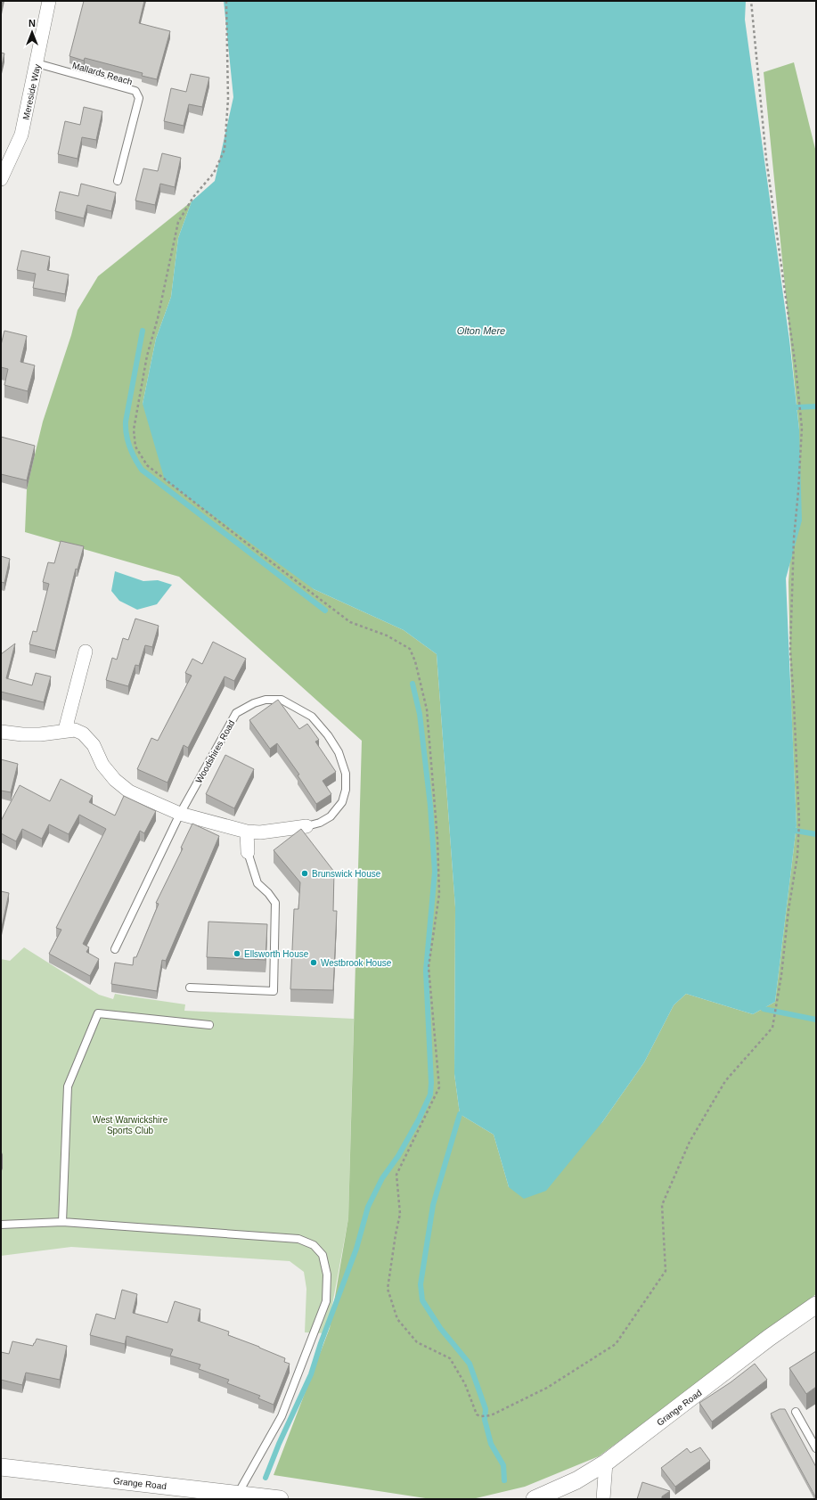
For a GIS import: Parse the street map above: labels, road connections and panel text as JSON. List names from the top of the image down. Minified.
{"streets":{"street":["Mereside Way","Woodshires Road","Grange Road"],"lane":["Mallards Reach"]},"crossings":[["Mallards Reach","Mereside Way"]],"water":["Olton Mere"],"parks":["West Warwickshire Sports Club"],"places":["Brunswick House","Ellsworth House","Westbrook House"],"north":"top"}
